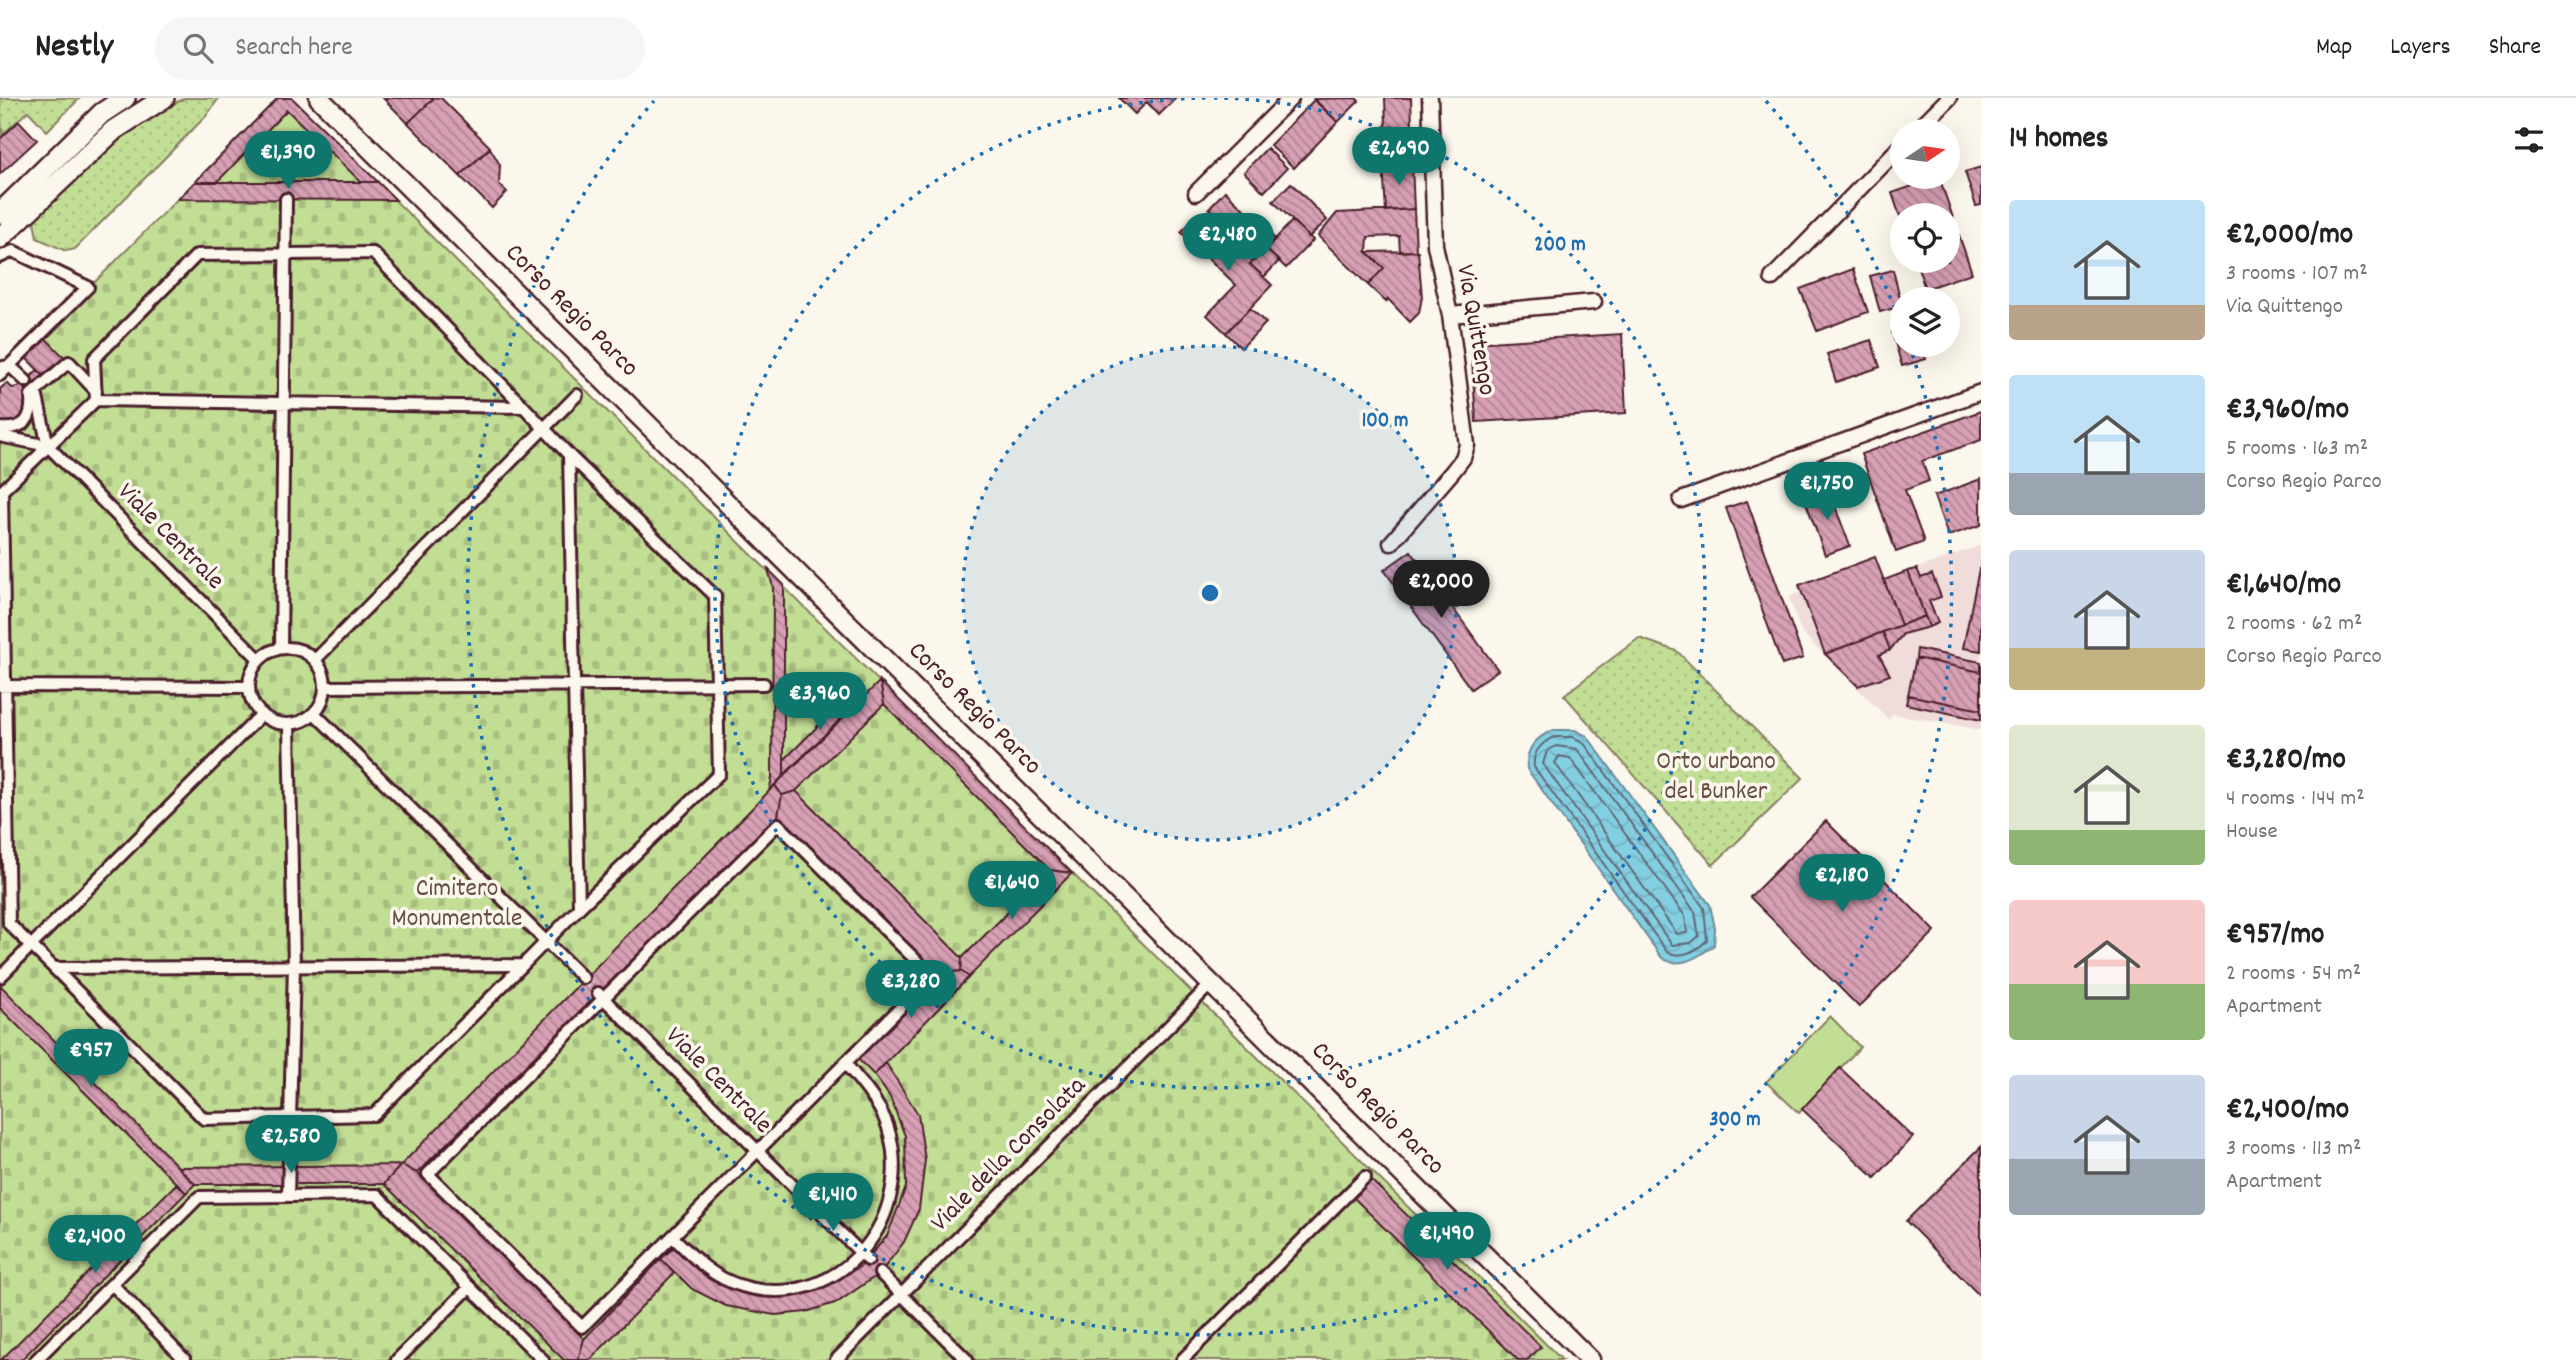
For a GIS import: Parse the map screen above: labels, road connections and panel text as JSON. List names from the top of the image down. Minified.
{"streets":{"street":["Corso Regio Parco","Via Quittengo","Viale Centrale","Viale della Consolata"]},"crossings":[["Corso Regio Parco","Viale della Consolata"]],"parks":["Orto urbano del Bunker","Cimitero Monumentale"],"north":"right","page":{"header":"Nestly","search":"Search here","nav":["Map","Layers","Share"],"heading":"14 homes","price":["€2,690","€1,390","€2,480","€1,750","€2,000","€3,960","€2,180","€1,640","€3,280","€957","€2,580","€1,410","€1,490","€2,400"],"list":[{"name":"€2,000/mo","note":"3 rooms · 107 m² · Via Quittengo"},{"name":"€3,960/mo","note":"5 rooms · 163 m² · Corso Regio Parco"},{"name":"€1,640/mo","note":"2 rooms · 62 m² · Corso Regio Parco"},{"name":"€3,280/mo","note":"4 rooms · 144 m² · House"},{"name":"€957/mo","note":"2 rooms · 54 m² · Apartment"},{"name":"€2,400/mo","note":"3 rooms · 113 m² · Apartment"}]},"rings":["200 m","100 m","300 m"]}
